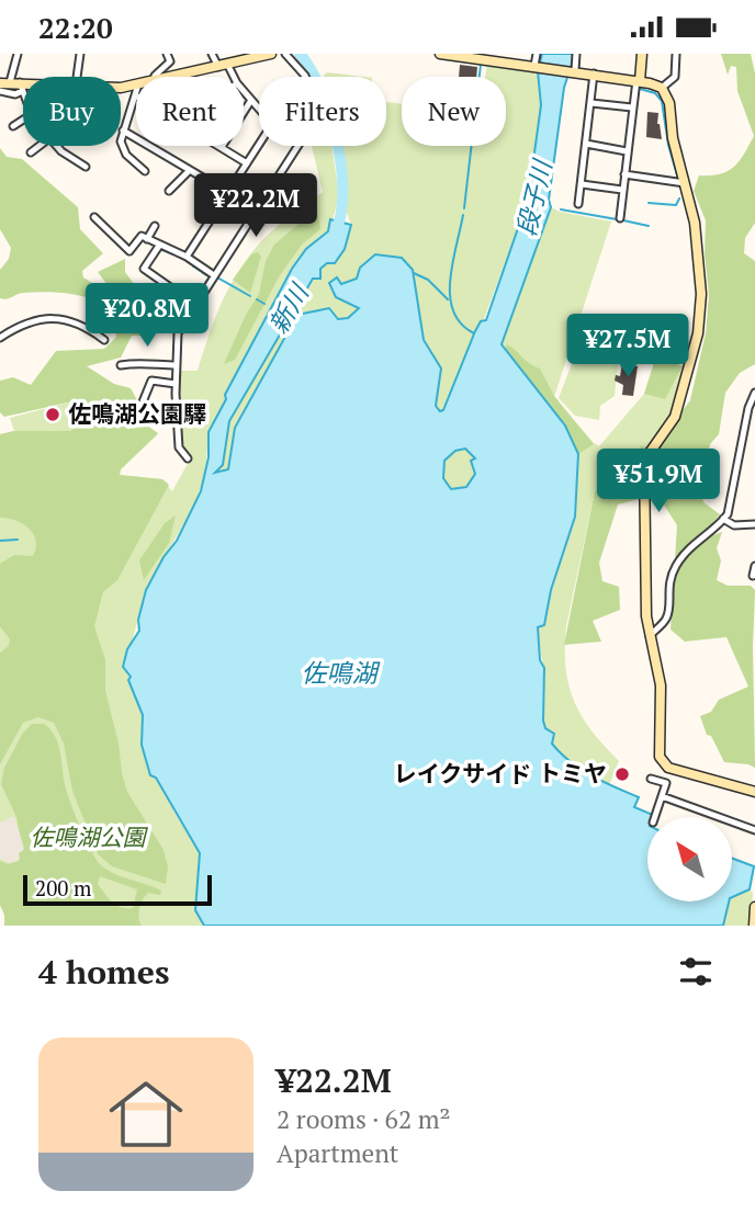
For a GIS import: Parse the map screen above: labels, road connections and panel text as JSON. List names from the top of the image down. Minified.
{"water":["段子川","新川","佐鳴湖"],"parks":["佐鳴湖公園"],"places":["佐鳴湖公園驛","レイクサイド トミヤ"],"scale_bar":"200 m","north":"top left","page":{"status":"22:20","chip":["Buy","Rent","Filters","New"],"price":["¥22.2M","¥20.8M","¥27.5M","¥51.9M"],"scale":"200 m","heading":"4 homes","list":[{"name":"¥22.2M","note":"2 rooms · 62 m² · Apartment"}]}}
